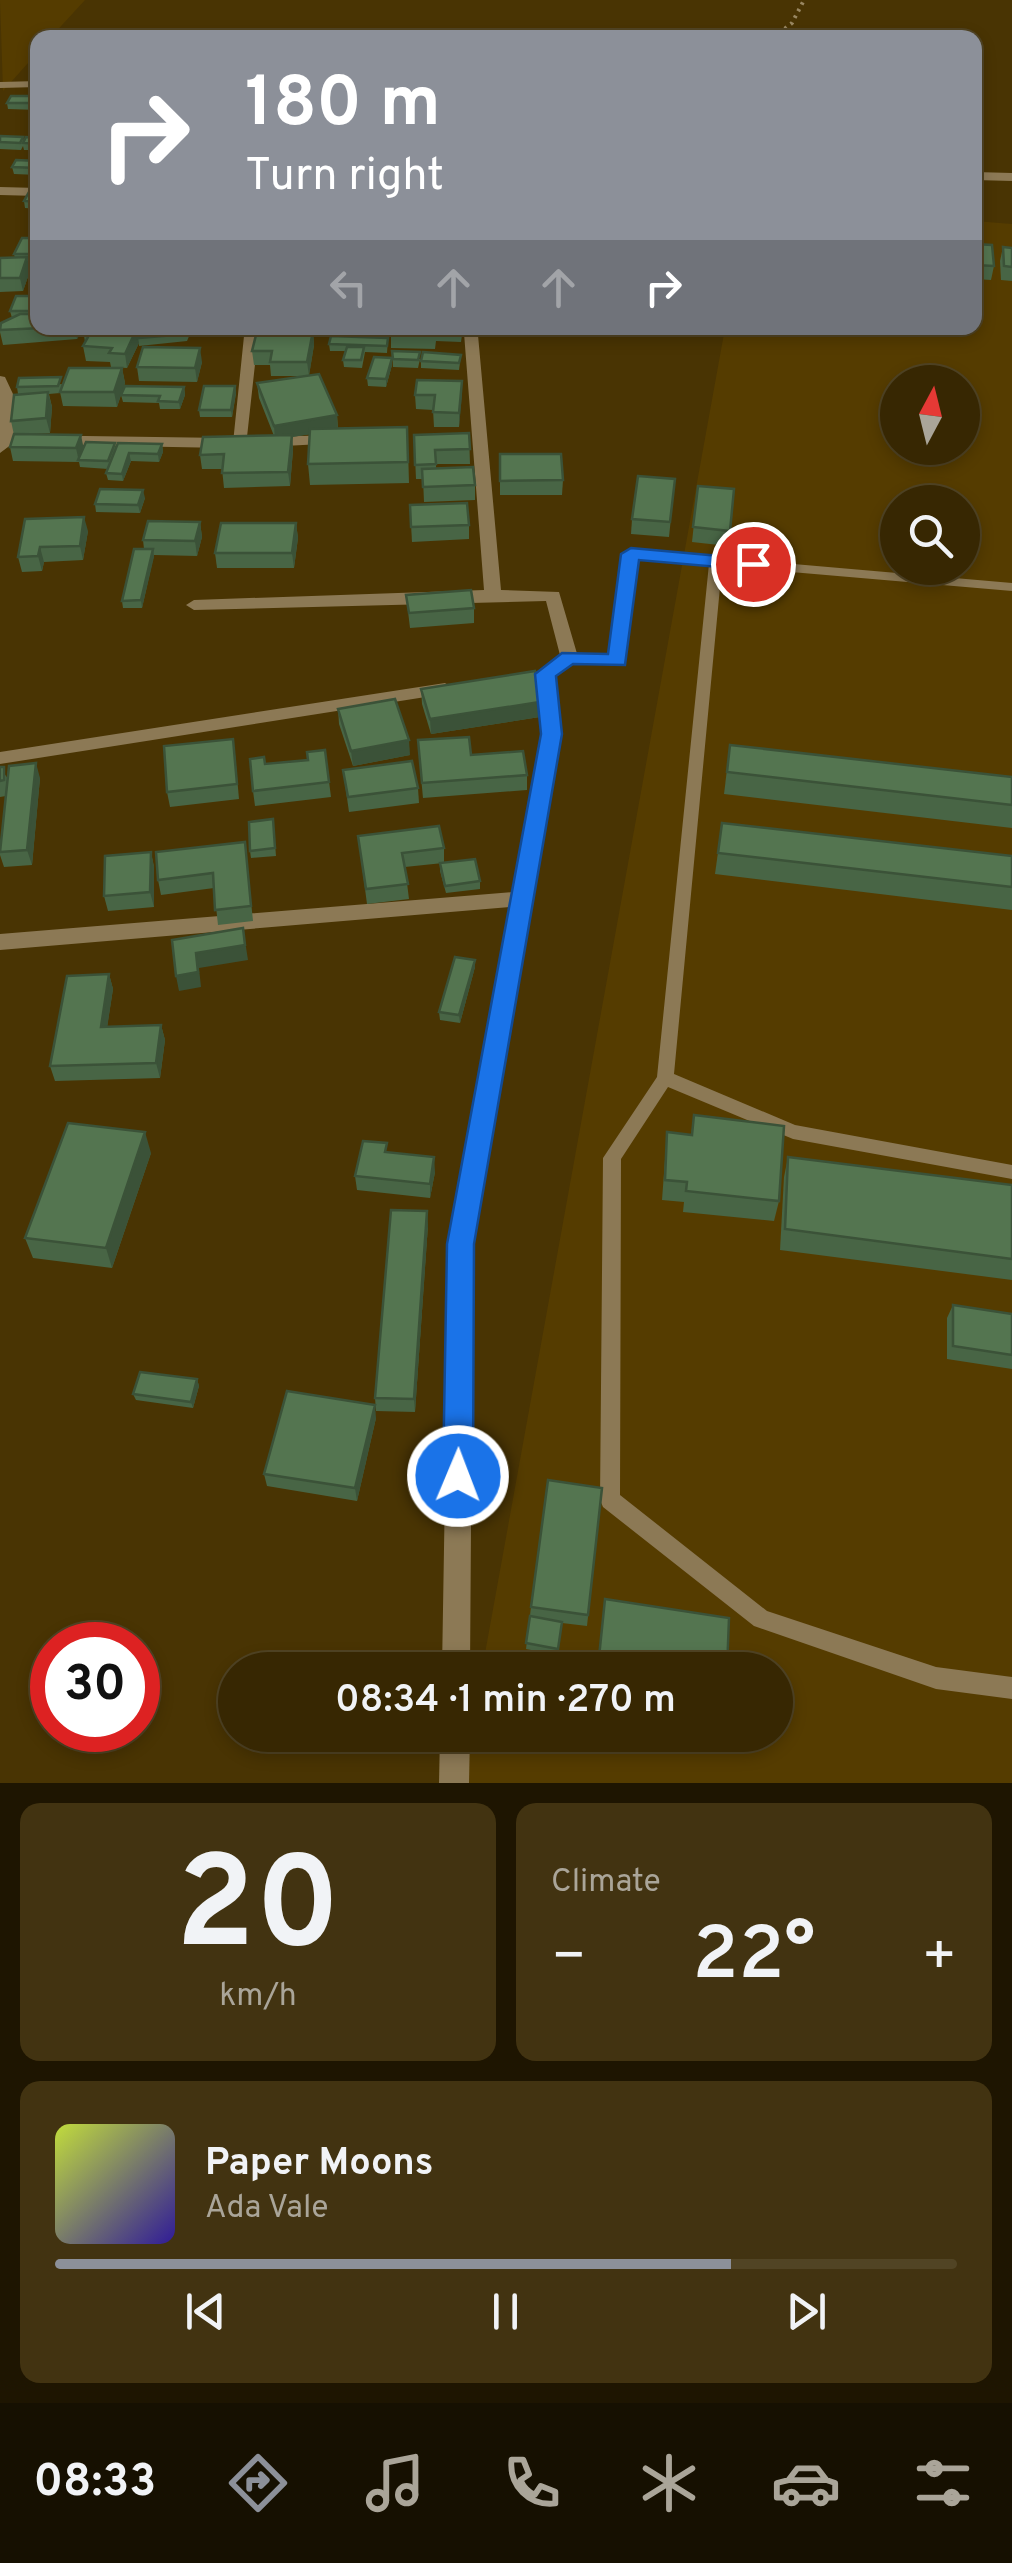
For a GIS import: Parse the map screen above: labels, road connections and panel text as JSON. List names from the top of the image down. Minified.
{"north":"top","page":{"turn":["180 m","Turn right"],"limit":"30","trip":"08:34 · 1 min · 270 m","tile":[["20","km/h"],"Climate"],"heat":["−","22°","+"],"song":["Paper Moons","Ada Vale"],"tabs":"08:33"}}
